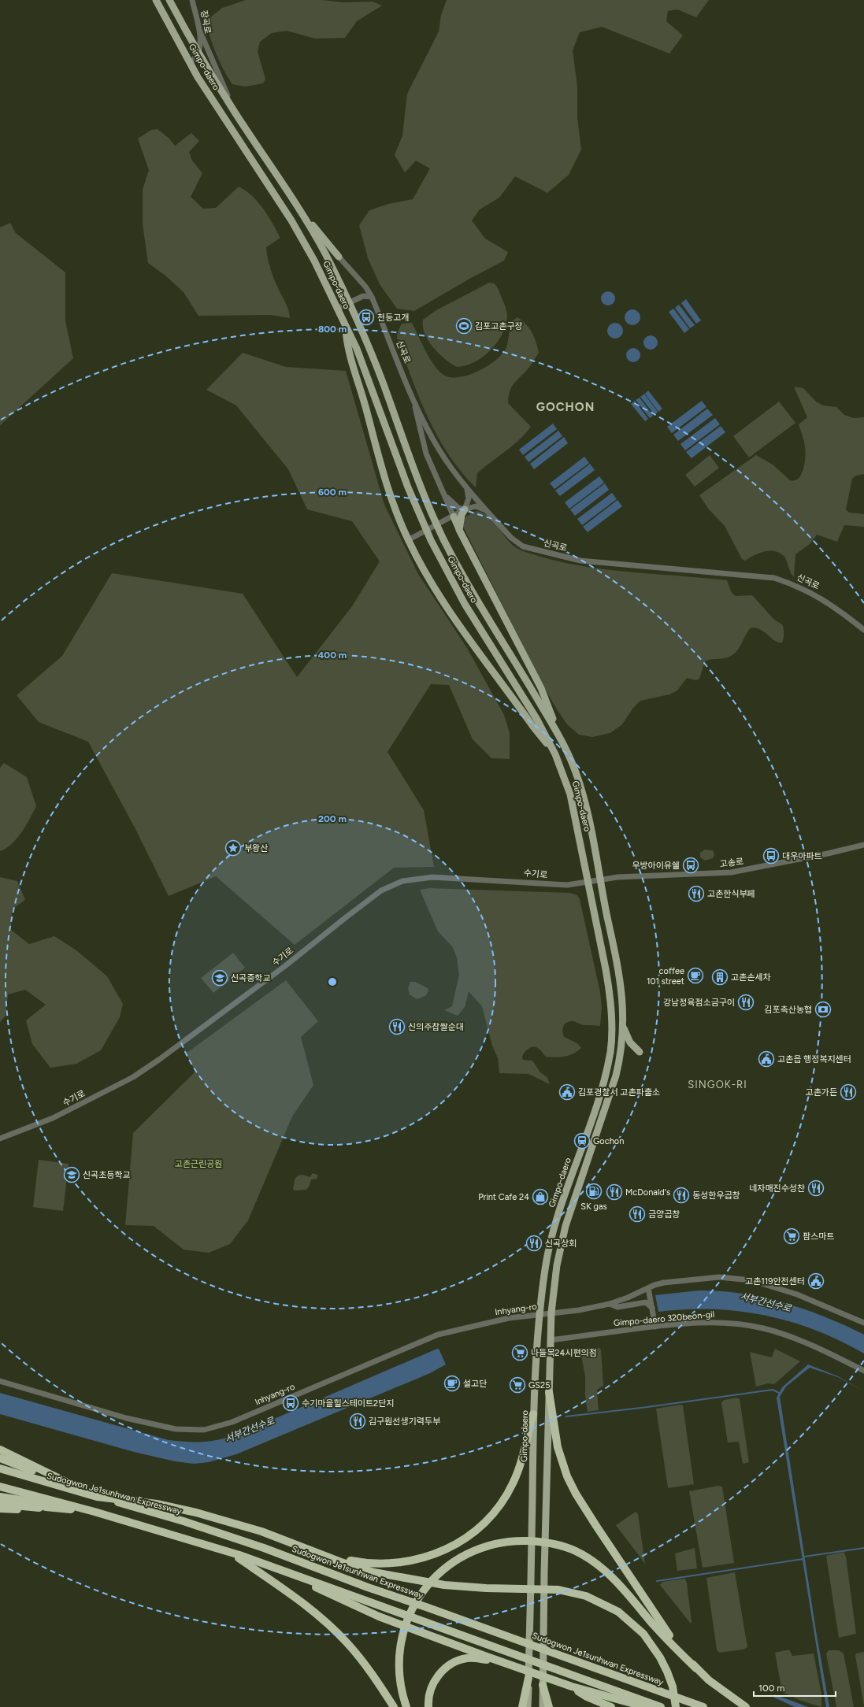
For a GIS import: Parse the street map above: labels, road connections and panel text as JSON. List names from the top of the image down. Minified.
{"streets":{"highway":["Sudogwon Je1sunhwan Expressway"],"main road":["Gimpo-daero"],"street":["장곡로","신곡로","고송로","수기로","Inhyang-ro","Gimpo-daero 320beon-gil"]},"crossings":[["장곡로","Gimpo-daero"],["Gimpo-daero","고송로"],["Gimpo-daero","수기로"],["Gimpo-daero","Inhyang-ro"],["Gimpo-daero","Gimpo-daero 320beon-gil"],["고송로","수기로"]],"districts":["GOCHON","SINGOK-RI"],"water":["서부간선수로"],"parks":["고촌근린공원"],"places":{"bus stop":["천등고개","대우아파트","우방아이유쉘","수기마을힐스테이트2단지"],"sports":["김포고촌구장"],"place":["부왕산"],"restaurant":["고촌한식부페","강남정육점소금구이","신의주찹쌀순대","고촌가든","네자매진수성찬","McDonald's","동성한우곱창","금양곱창","신곡상회","김구원선생기력두부"],"cafe":["coffee 101 street","설고단"],"building":["고촌손세차"],"school or university":["신곡중학교","신곡초등학교"],"bank":["김포축산농협"],"public building":["고촌읍 행정복지센터","김포경찰서 고촌파출소","고촌119안전센터"],"station":["Gochon"],"fuel station":["SK gas"],"shop":["Print Cafe 24"],"supermarket":["팜스마트","나들목24시편의점","GS25"]},"scale_bar":"100 m","rings":["800 m","600 m","400 m","200 m"]}
